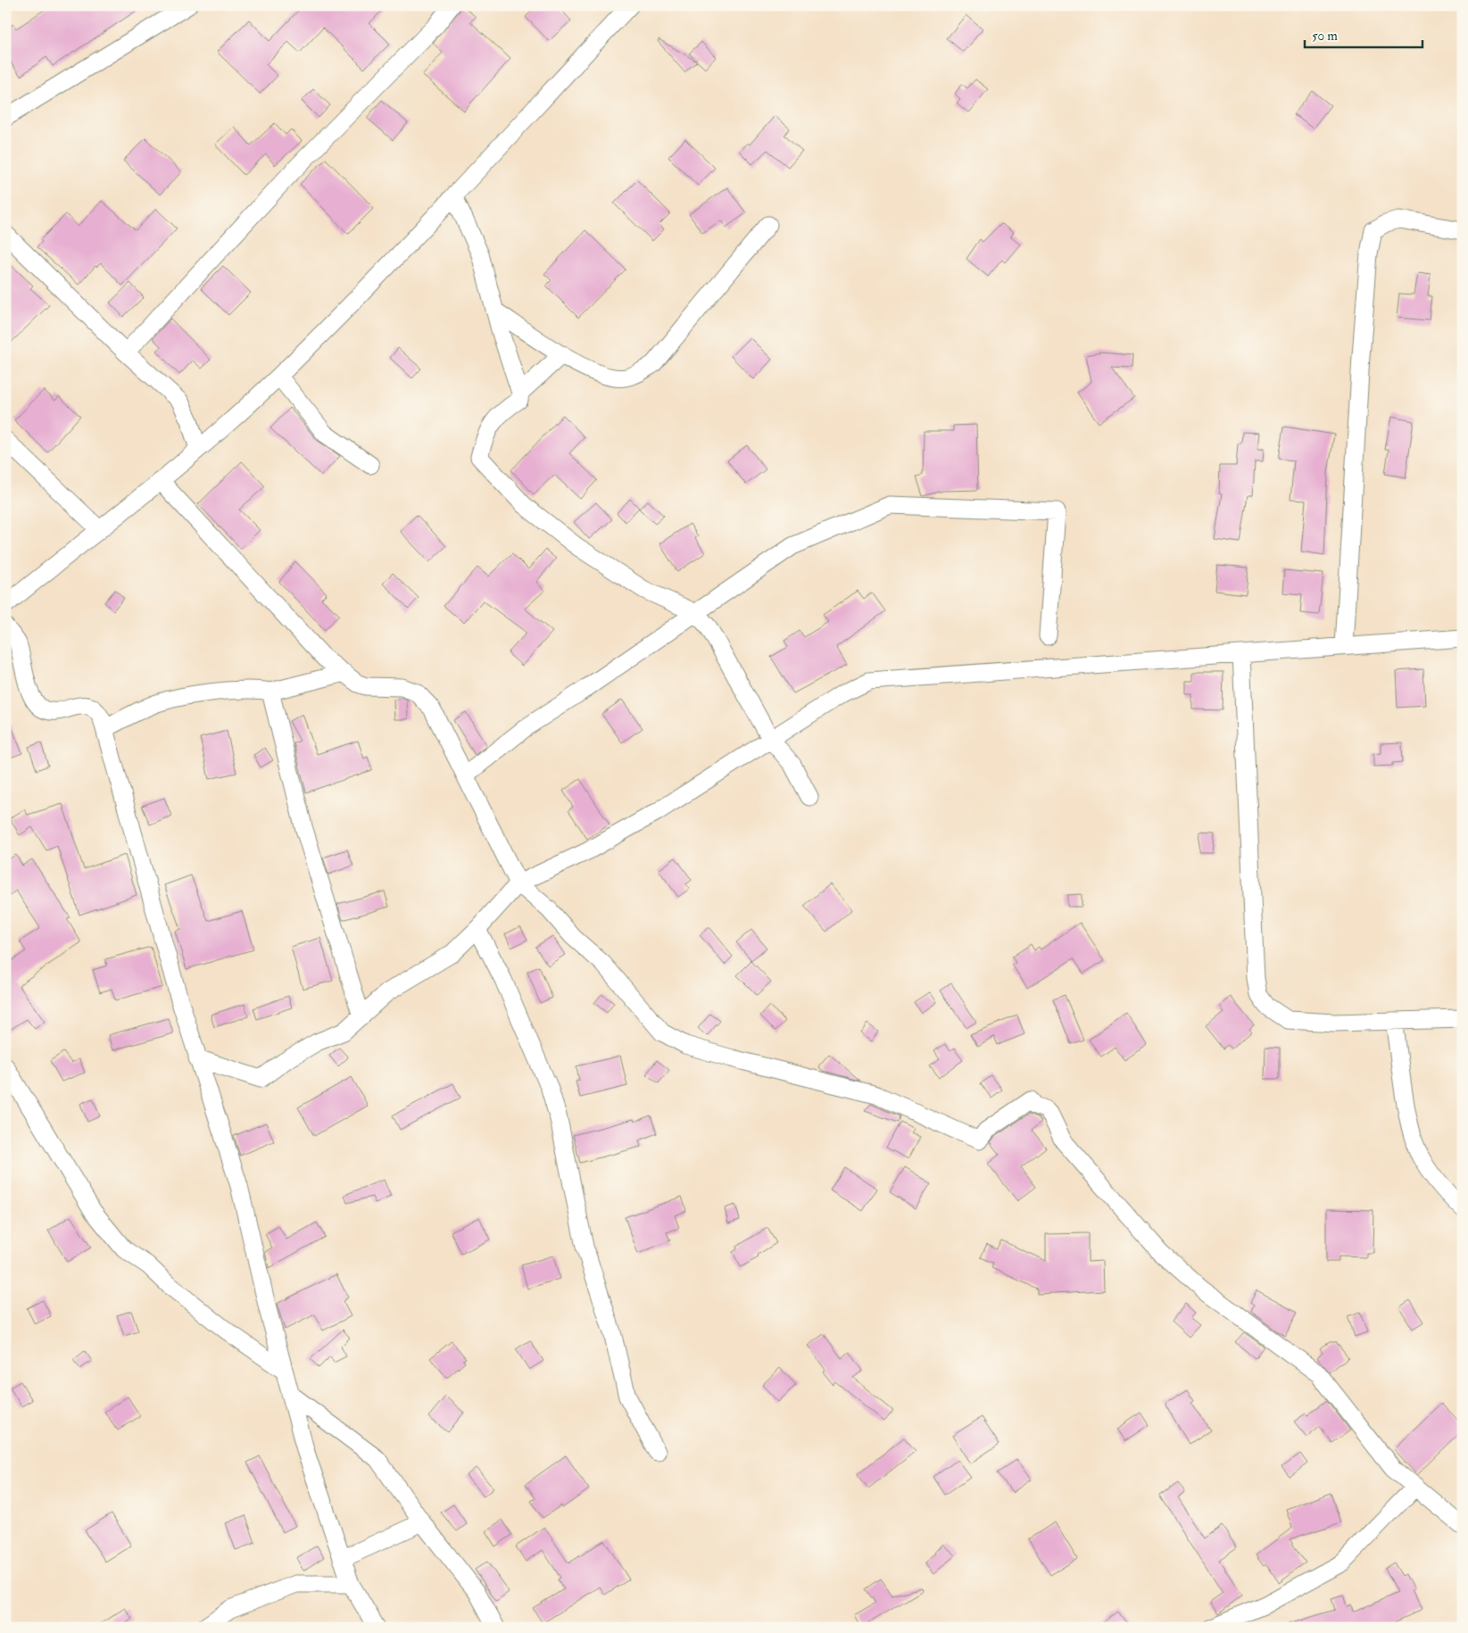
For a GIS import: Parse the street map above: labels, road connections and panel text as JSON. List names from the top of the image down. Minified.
{"scale_bar":"50 m"}
